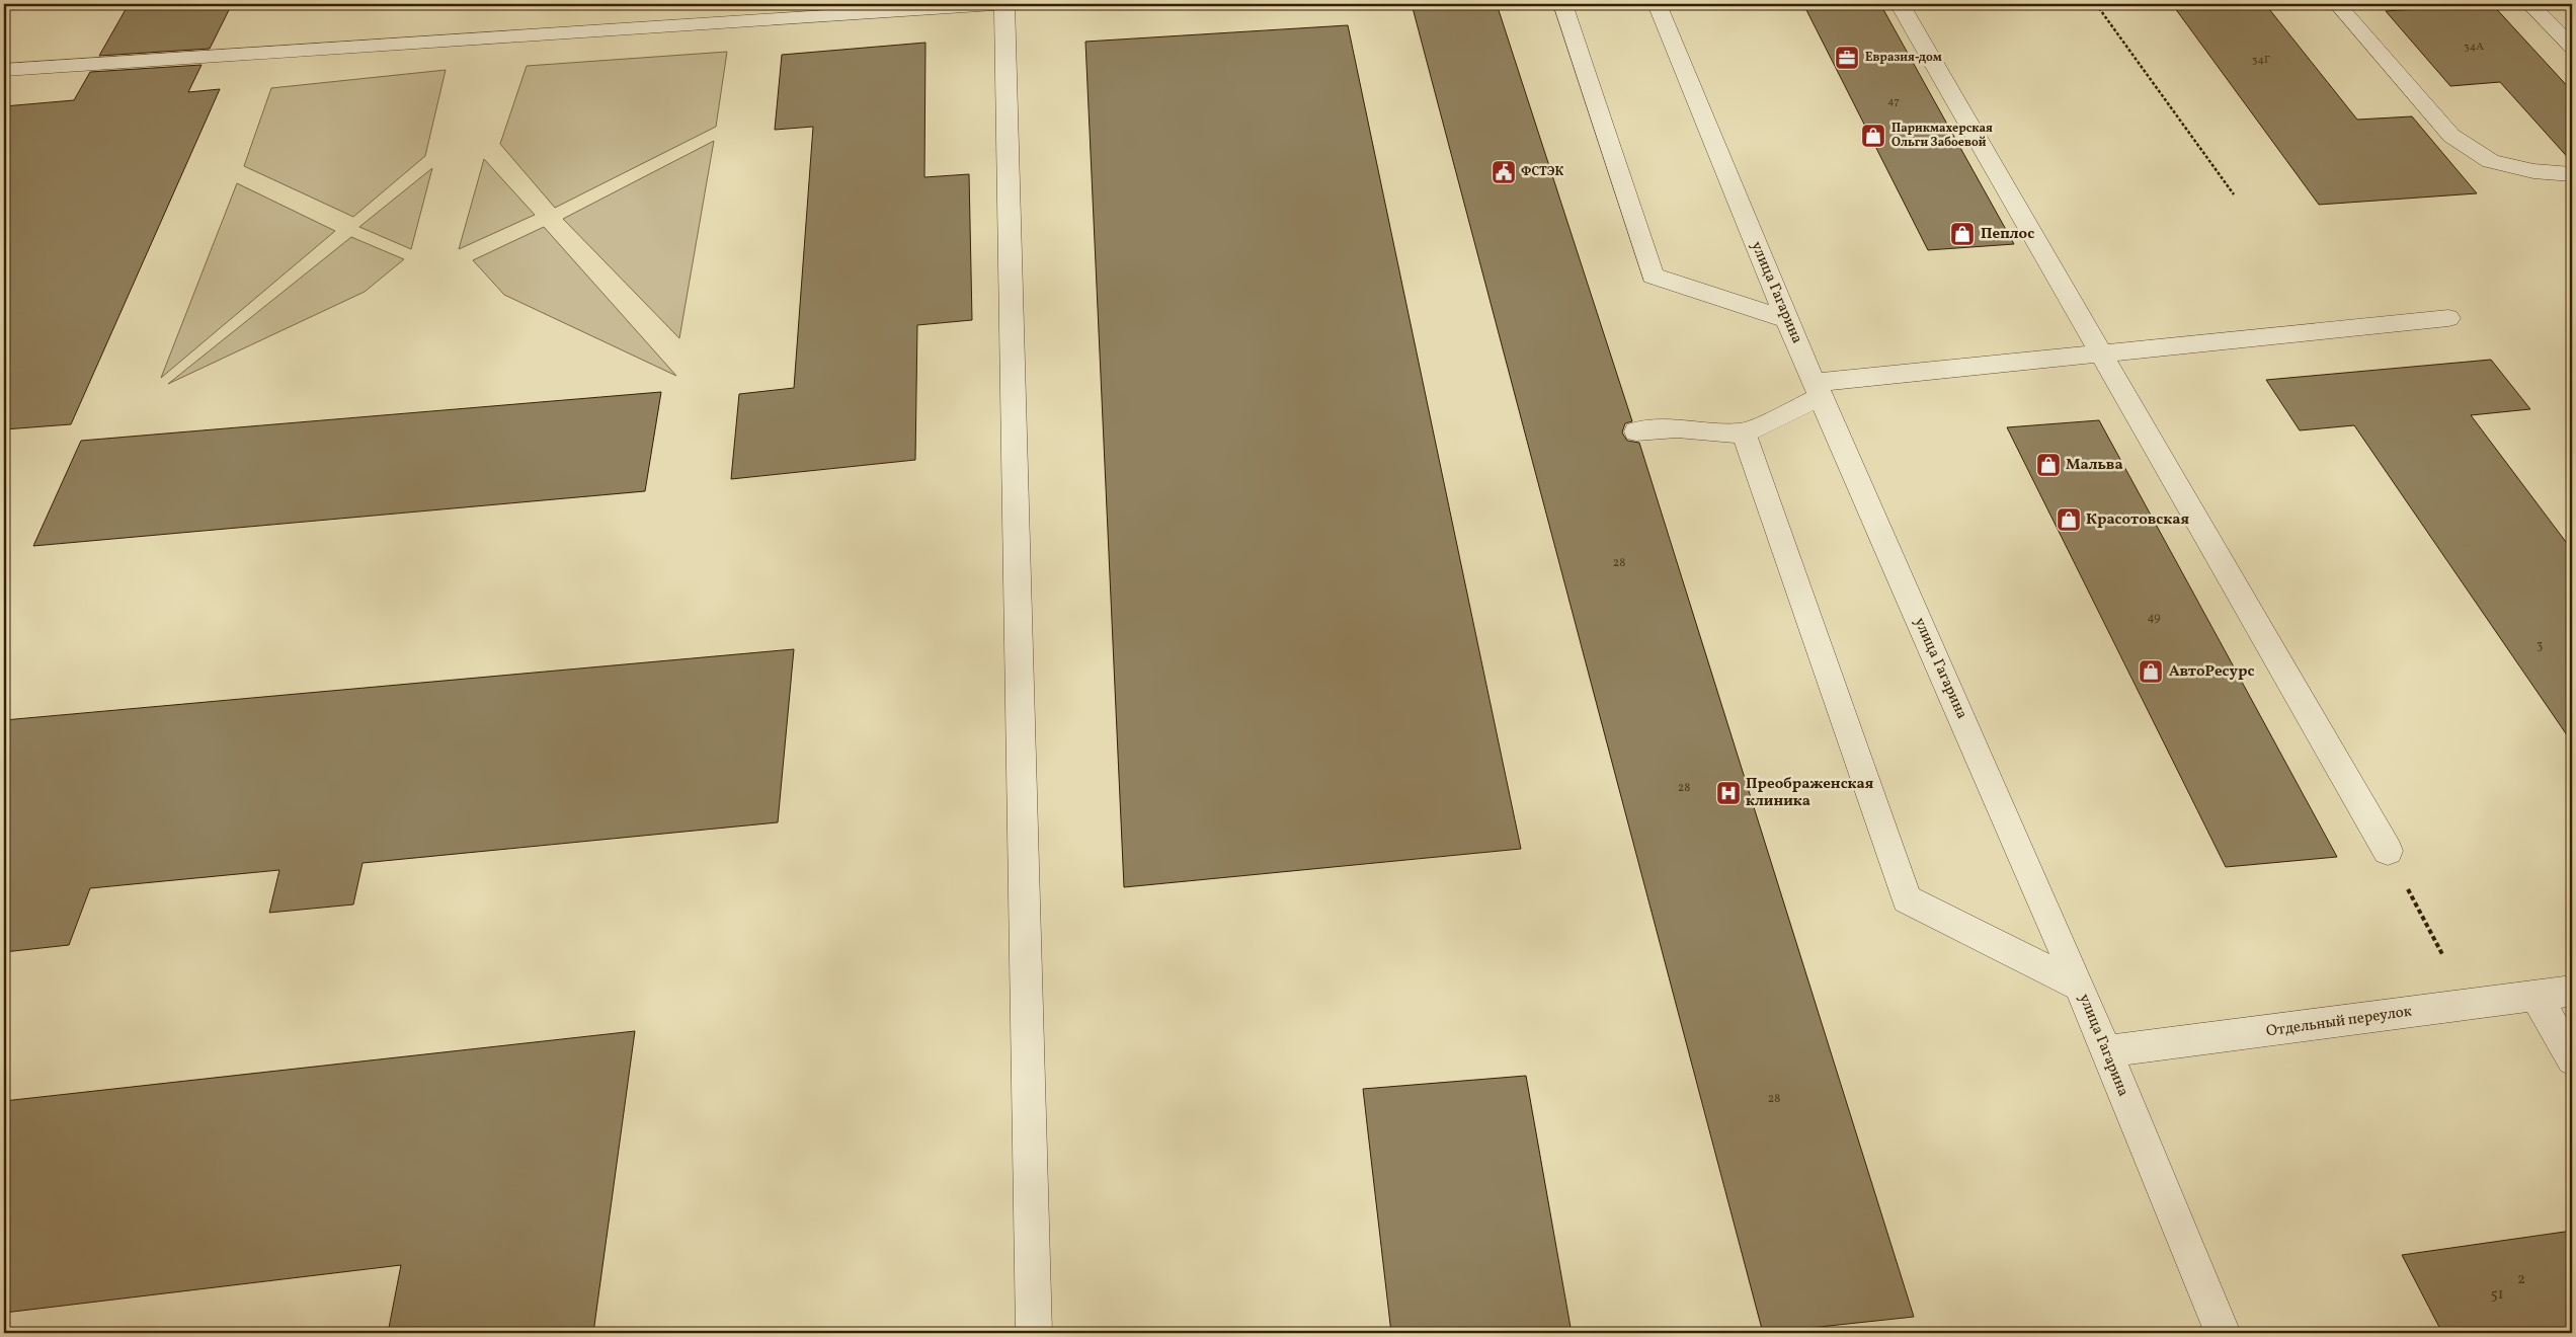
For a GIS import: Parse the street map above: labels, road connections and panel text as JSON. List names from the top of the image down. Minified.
{"streets":{"street":["улица Гагарина","Отдельный переулок"]},"crossings":[["улица Гагарина","Отдельный переулок"]],"places":{"office":["Евразия-дом"],"shop":["Парикмахерская Ольги Забоевой","Пеплос","Мальва","Красотовская","АвтоРесурс"],"public building":["ФСТЭК"],"hospital":["Преображенская клиника"]},"house_numbers":["34А","34Г","47","28","49","3","28","28","2","51"]}
